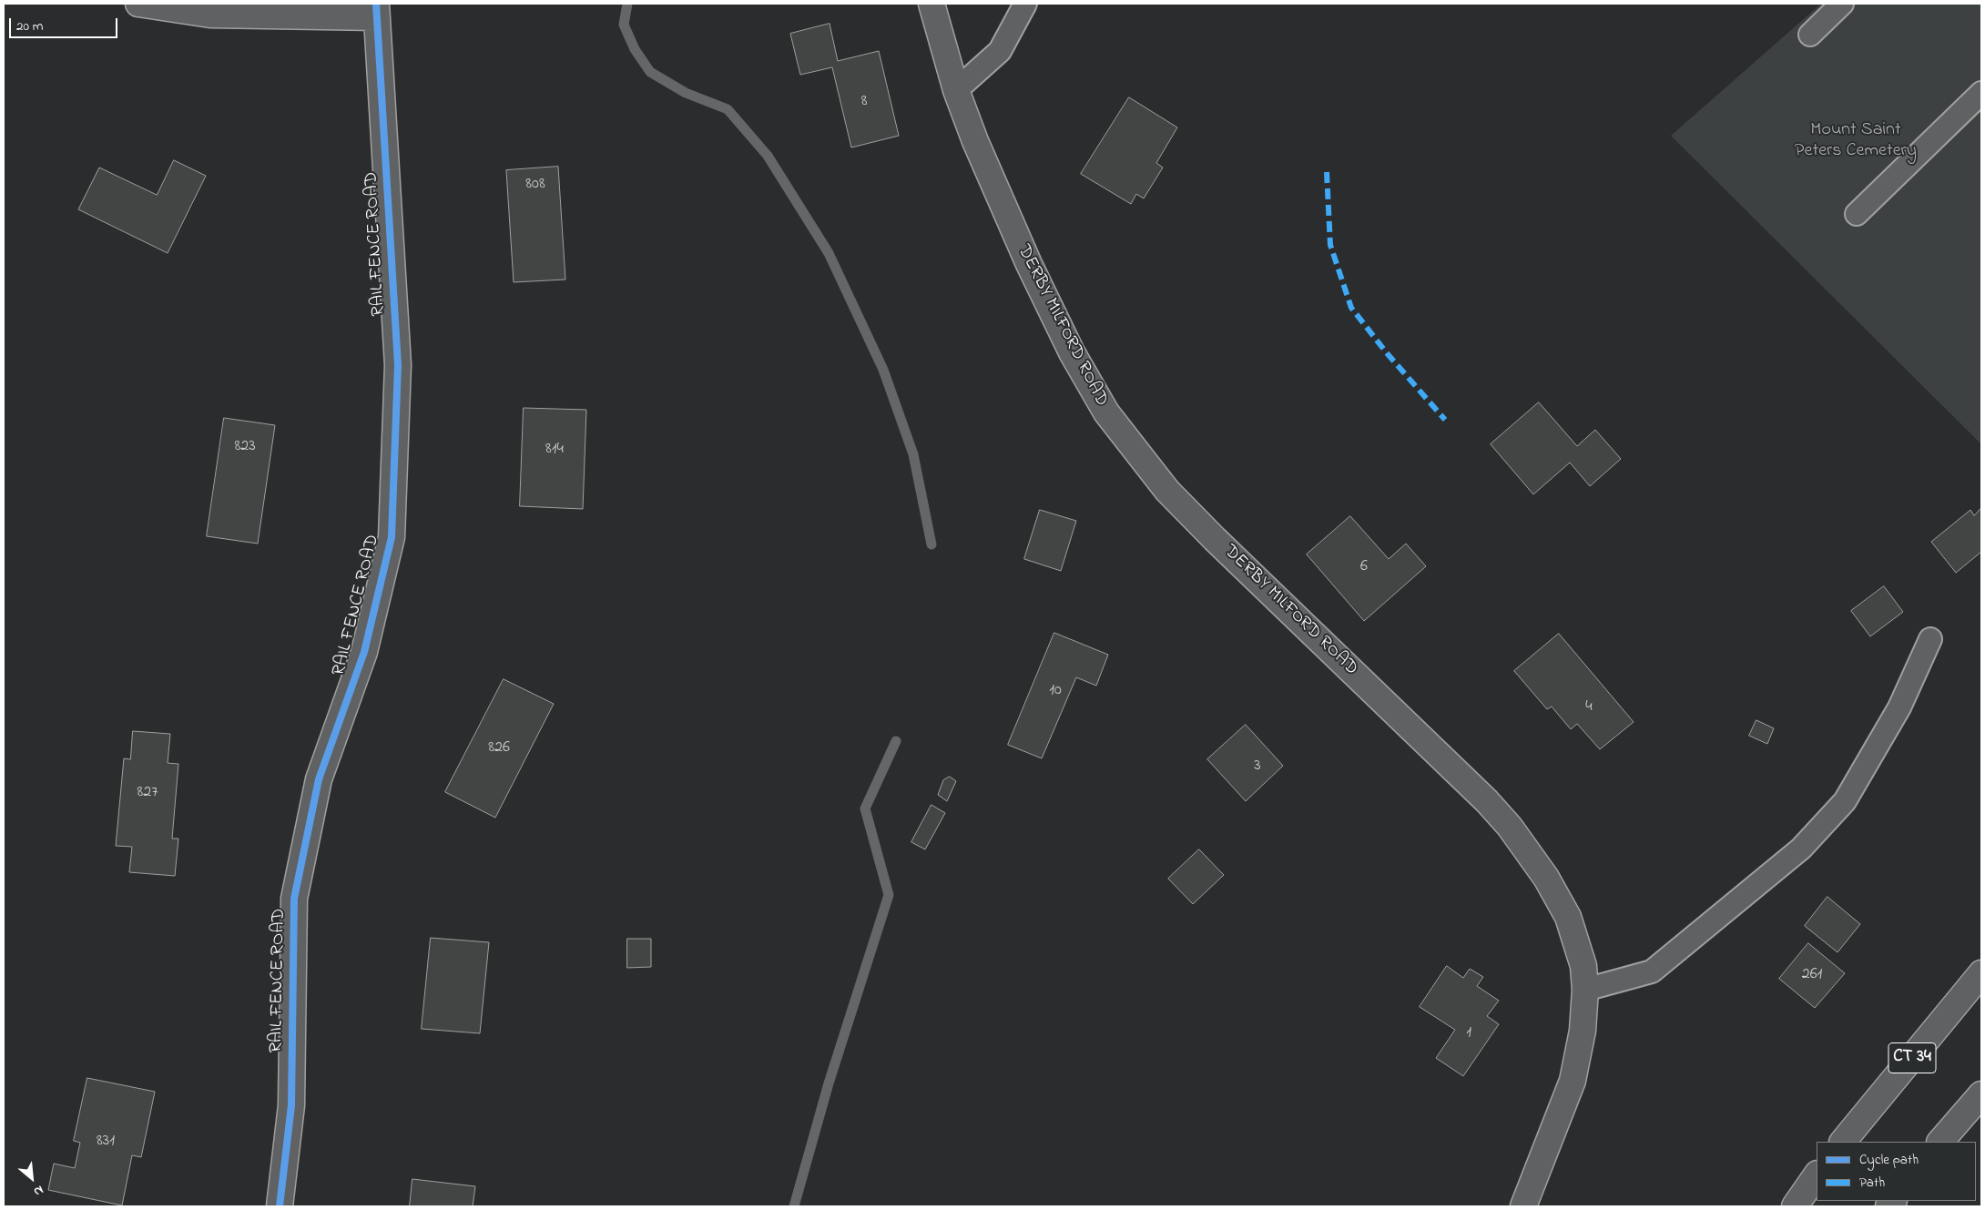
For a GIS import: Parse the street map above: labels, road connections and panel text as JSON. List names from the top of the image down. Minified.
{"streets":{"main road":["RAIL FENCE ROAD","DERBY MILFORD ROAD","CT 34"]},"parks":["Mount Saint Peters Cemetery"],"house_numbers":["8","808","823","814","6","10","4","826","3","827","261","1","831"],"legend":["Cycle path","Path"],"scale_bar":"20 m","north":"bottom right"}
